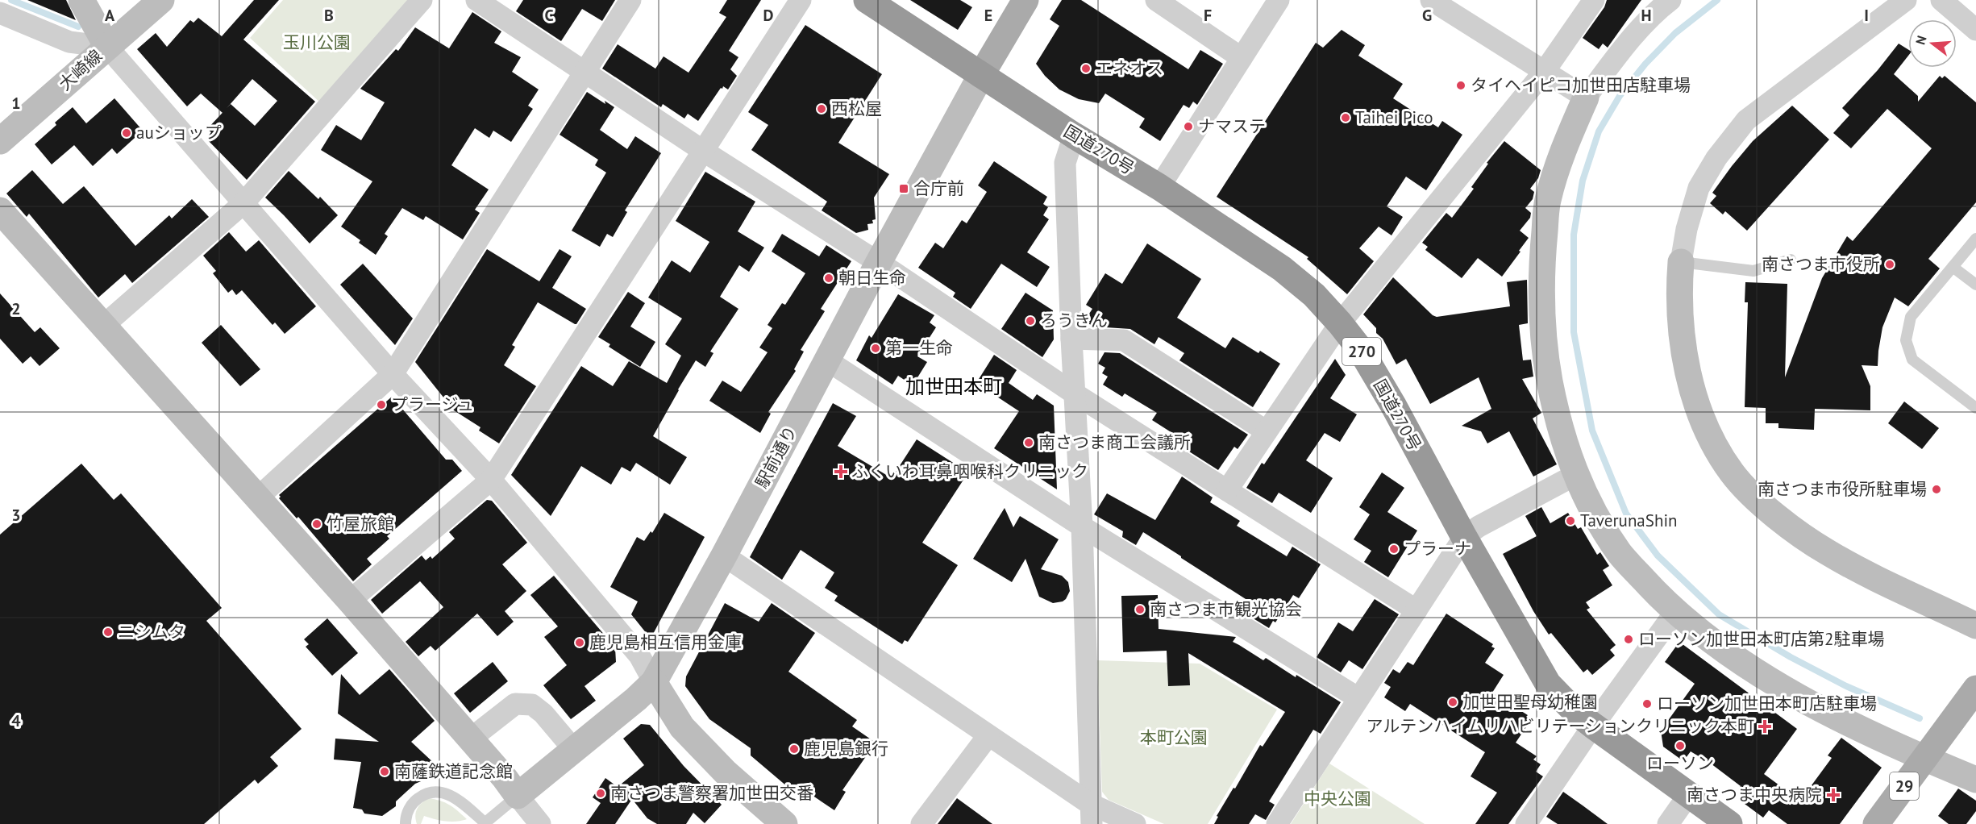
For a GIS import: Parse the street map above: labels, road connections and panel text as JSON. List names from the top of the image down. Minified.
{"streets":{"highway":["国道270号","270"],"main road":["29"],"street":["大崎線","駅前通り"]},"crossings":[["国道270号","駅前通り"]],"districts":["加世田本町"],"parks":["玉川公園","本町公園","中央公園"],"places":{"other":["エネオス","タイヘイピコ加世田店駐車場","西松屋","Taihei Pico","ナマステ","auショップ","南さつま市役所","朝日生命","ろうきん","第一生命","プラージュ","南さつま商工会議所","南さつま市役所駐車場","TaverunaShin","竹屋旅館","プラーナ","南さつま市観光協会","ニシムタ","ローソン加世田本町店第2駐車場","鹿児島相互信用金庫","加世田聖母幼稚園","ローソン加世田本町店駐車場","ローソン","鹿児島銀行","南薩鉄道記念館","南さつま警察署加世田交番"],"transit":["合庁前"],"health":["ふくいわ耳鼻咽喉科クリニック","アルテンハイムリハビリテーションクリニック本町","南さつま中央病院"]},"north":"left","grid":{"columns":["A","B","C","D","E","F","G","H","I"],"rows":["1","2","3","4"]}}
